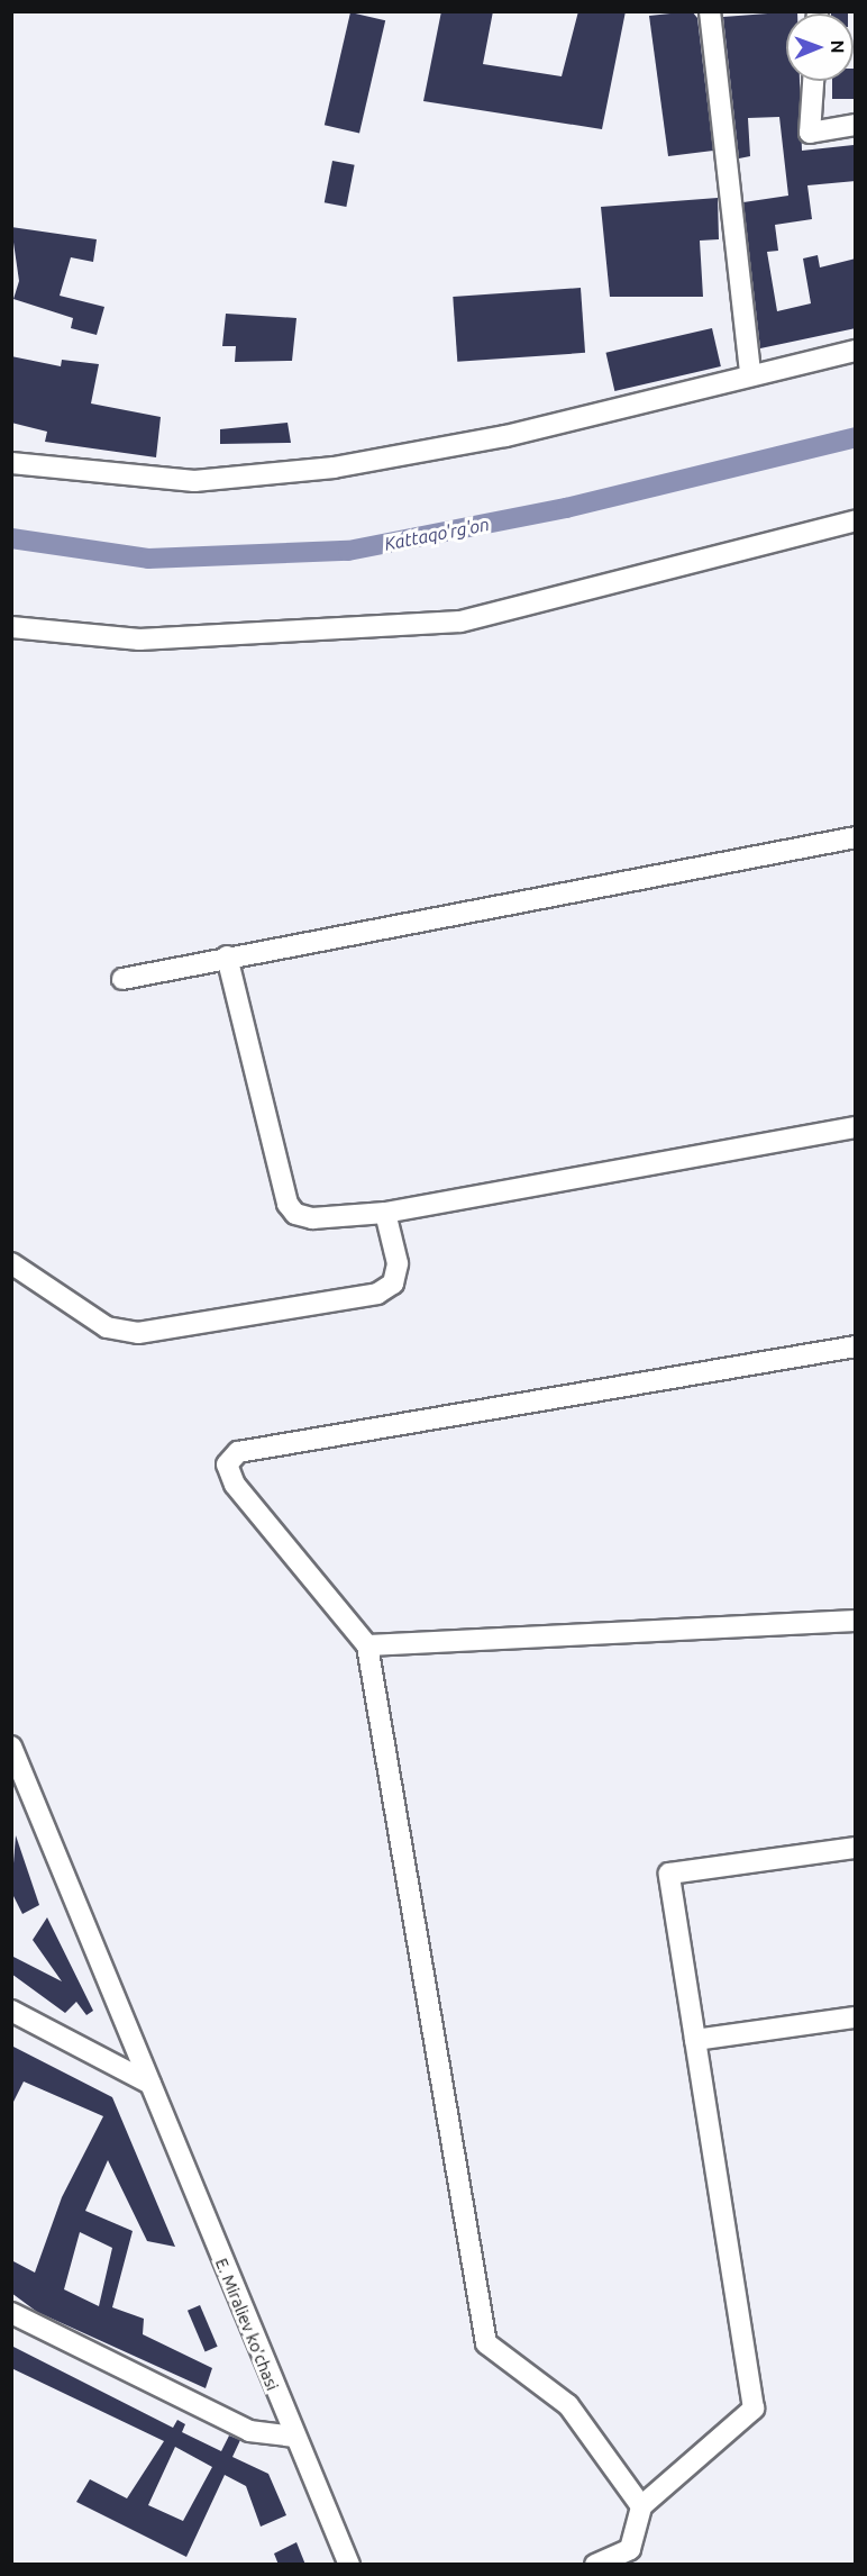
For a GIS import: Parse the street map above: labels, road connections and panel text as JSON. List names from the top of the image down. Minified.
{"streets":{"street":["E. Miraliev ko'chasi"]},"water":["Kattaqo'rg'on"],"north":"right"}
